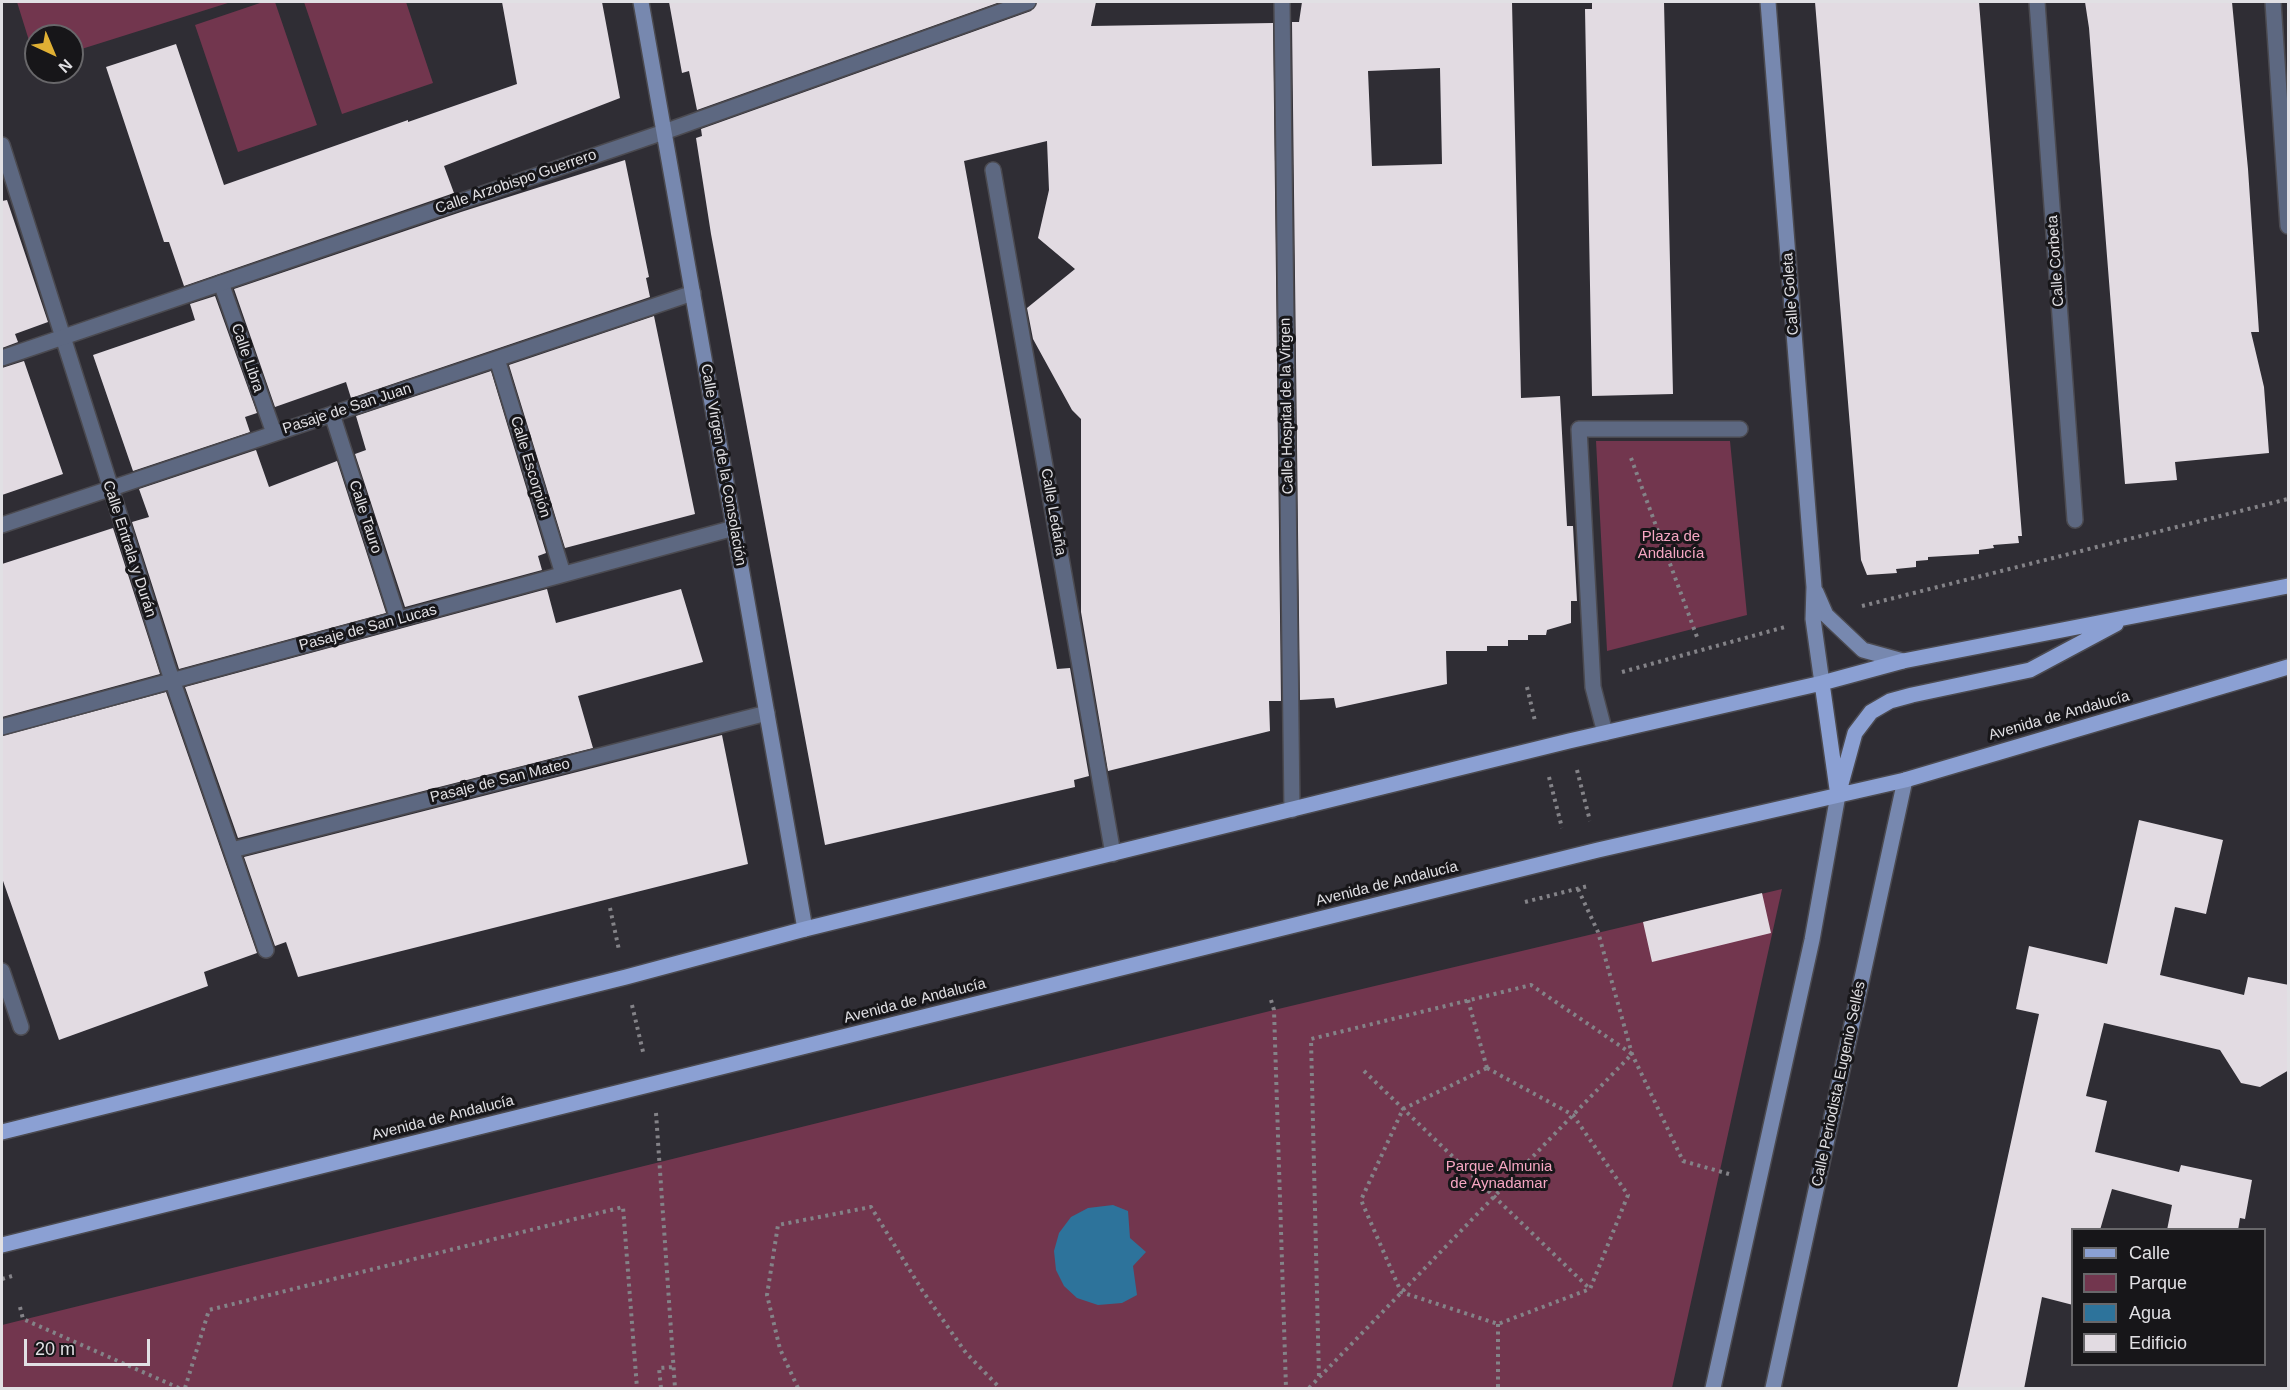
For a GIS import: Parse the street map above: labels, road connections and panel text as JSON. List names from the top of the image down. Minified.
{"streets":{"main road":["Calle Goleta","Calle Virgen de la Consolación","Avenida de Andalucía","Calle Periodista Eugenio Sellés"],"street":["Calle Arzobispo Guerrero","Calle Corbeta","Calle Libra","Calle Hospital de la Virgen","Pasaje de San Juan","Calle Escorpión","Calle Ledaña","Calle Tauro","Calle Entrala y Durán","Pasaje de San Lucas","Pasaje de San Mateo"]},"crossings":[["Calle Arzobispo Guerrero","Calle Libra"],["Calle Arzobispo Guerrero","Calle Virgen de la Consolación"],["Calle Arzobispo Guerrero","Calle Entrala y Durán"],["Calle Libra","Pasaje de San Juan"],["Pasaje de San Juan","Calle Virgen de la Consolación"],["Pasaje de San Juan","Calle Escorpión"],["Pasaje de San Juan","Calle Tauro"],["Pasaje de San Juan","Calle Entrala y Durán"],["Calle Virgen de la Consolación","Pasaje de San Lucas"],["Calle Virgen de la Consolación","Pasaje de San Mateo"],["Calle Escorpión","Pasaje de San Lucas"],["Calle Tauro","Pasaje de San Lucas"],["Calle Entrala y Durán","Pasaje de San Lucas"],["Calle Entrala y Durán","Pasaje de San Mateo"],["Avenida de Andalucía","Calle Periodista Eugenio Sellés"]],"parks":["Plaza de Andalucía","Parque Almunia de Aynadamar"],"legend":["Calle","Parque","Agua","Edificio"],"scale_bar":"20 m","north":"bottom right"}
